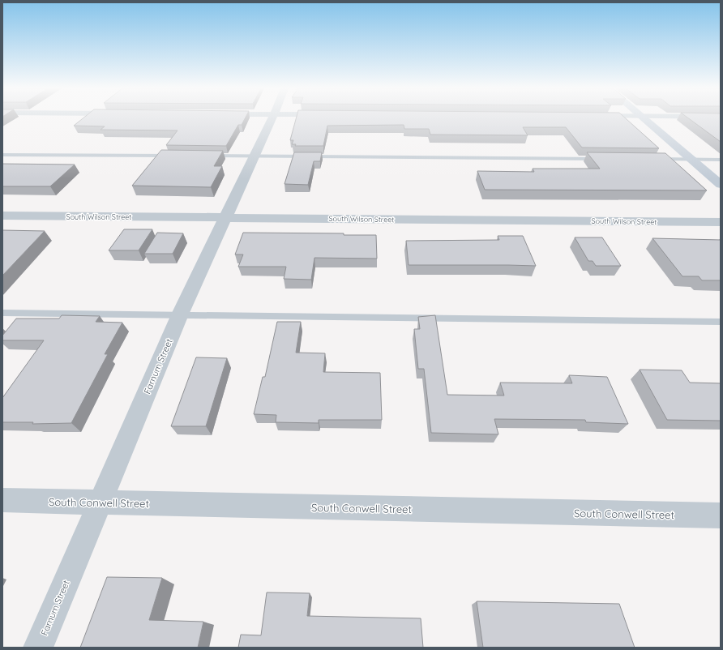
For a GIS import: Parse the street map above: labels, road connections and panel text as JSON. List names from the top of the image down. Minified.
{"streets":{"street":["South Wilson Street","Farnum Street","South Conwell Street"]},"crossings":[["South Wilson Street","Farnum Street"],["Farnum Street","South Conwell Street"]]}
